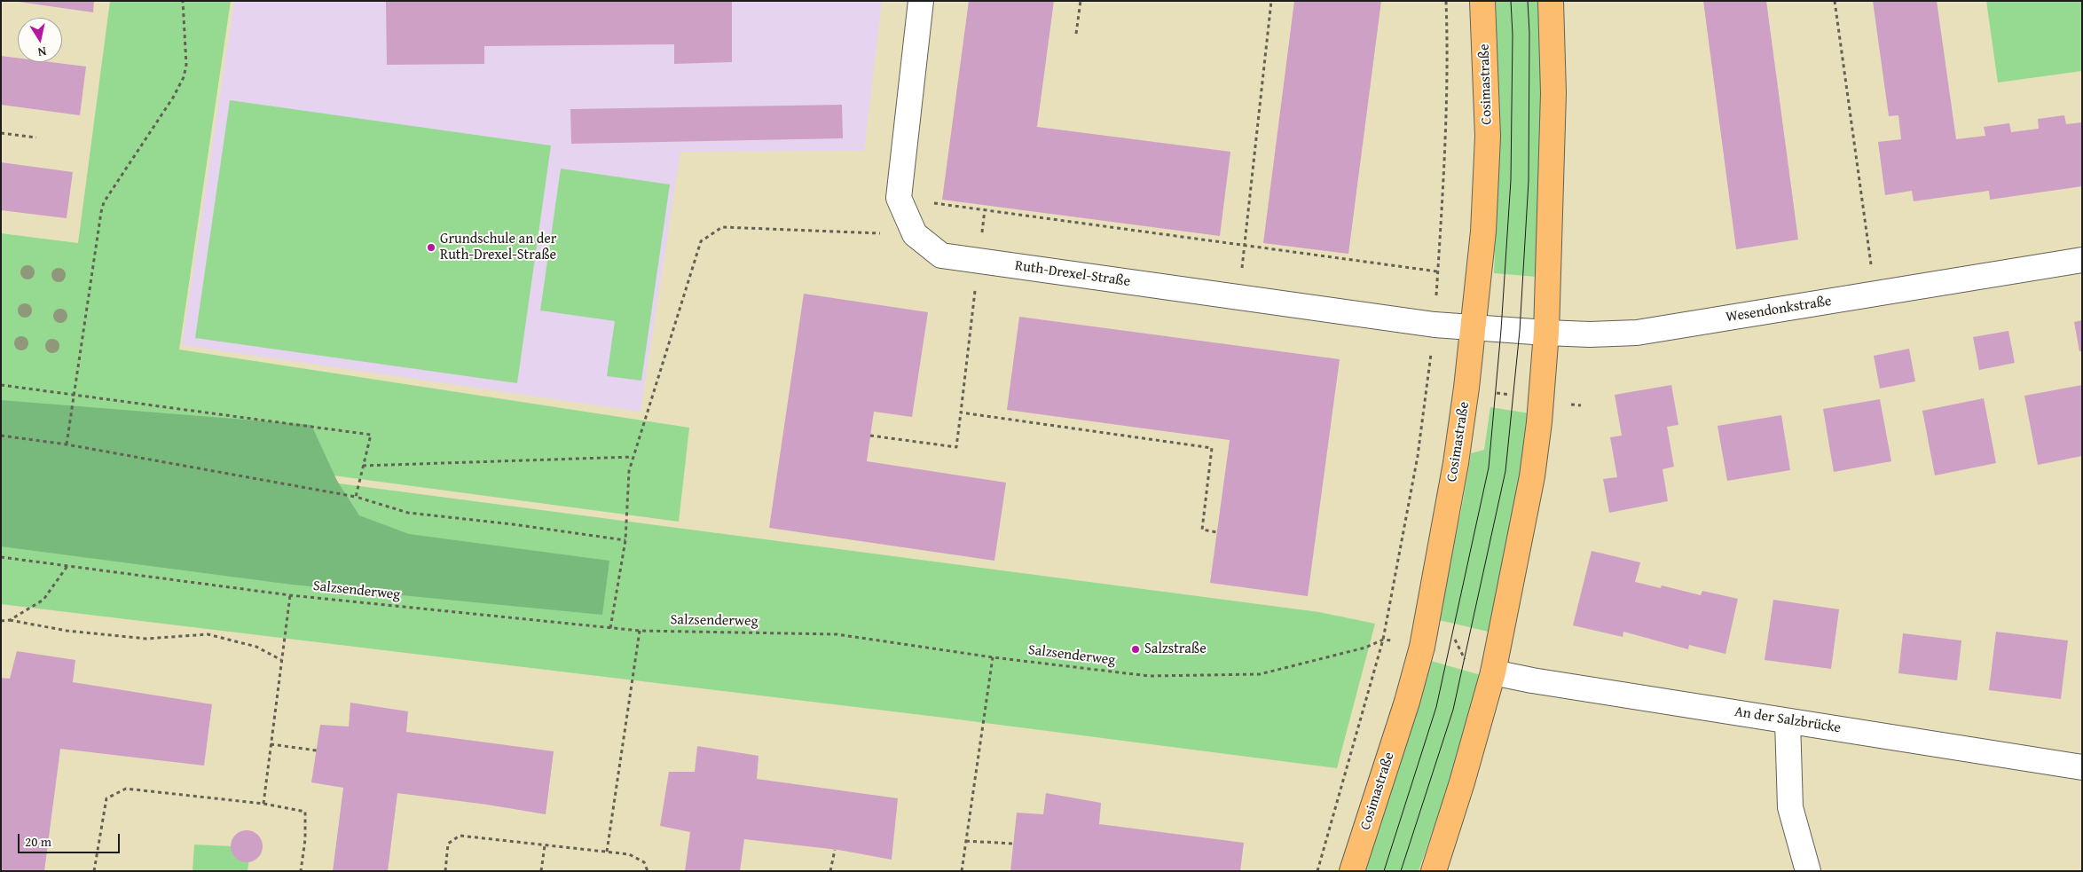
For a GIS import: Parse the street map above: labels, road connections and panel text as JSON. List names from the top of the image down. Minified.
{"streets":{"main road":["Cosimastraße"],"street":["Ruth-Drexel-Straße","Wesendonkstraße","An der Salzbrücke"],"path":["Salzsenderweg"]},"crossings":[["Cosimastraße","Ruth-Drexel-Straße"],["Cosimastraße","Wesendonkstraße"],["Ruth-Drexel-Straße","Wesendonkstraße"]],"places":["Grundschule an der Ruth-Drexel-Straße","Salzstraße"],"scale_bar":"20 m","north":"bottom"}
